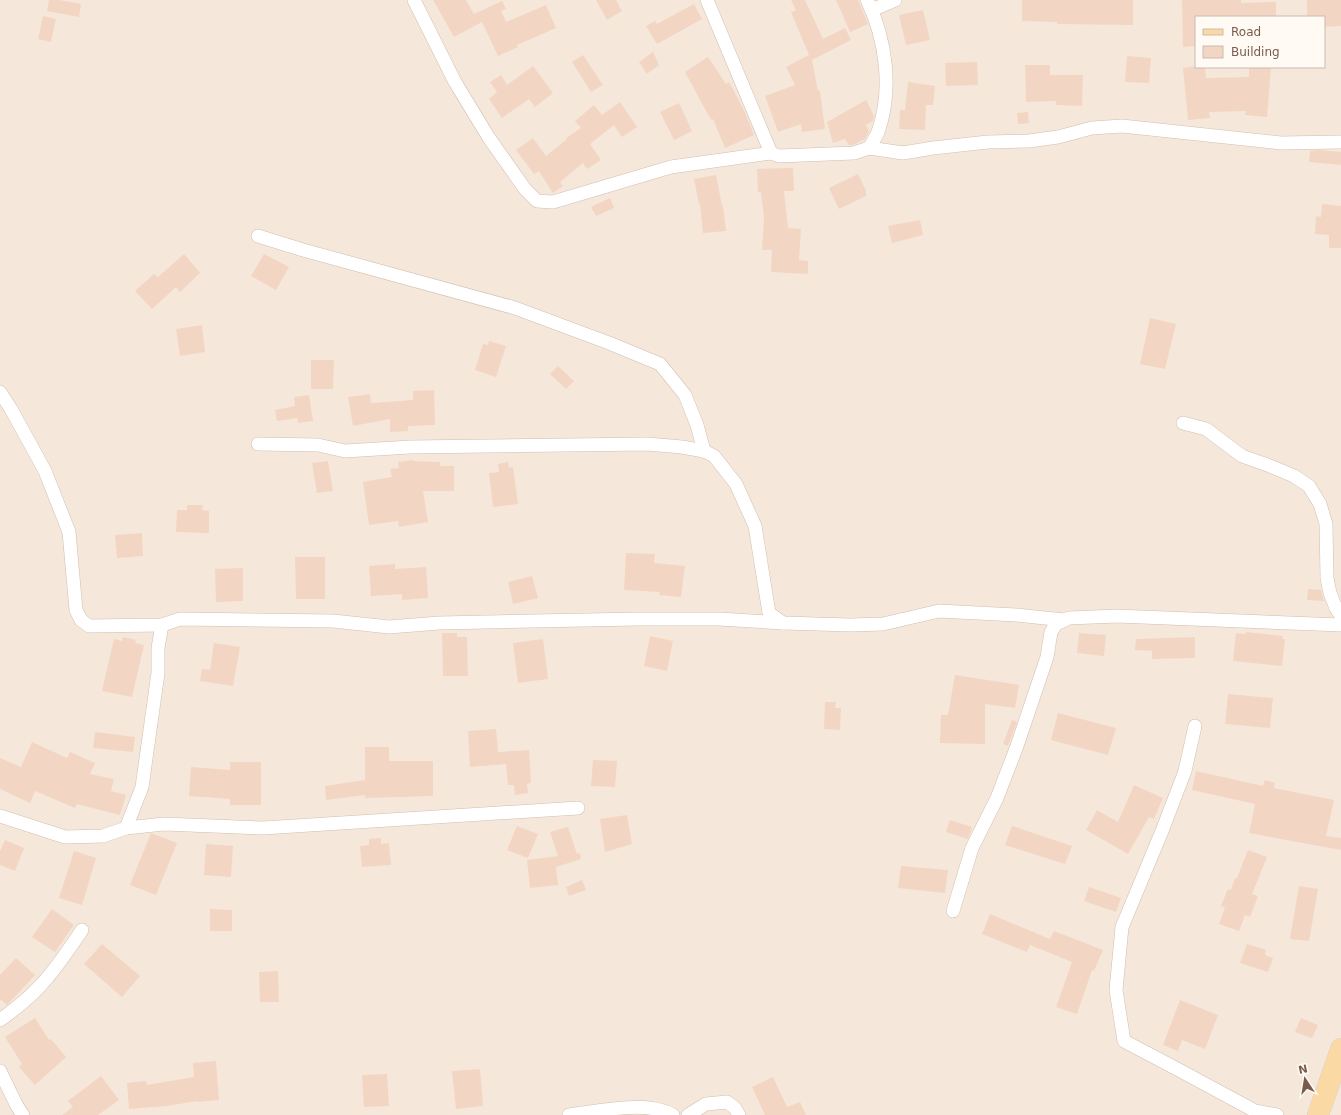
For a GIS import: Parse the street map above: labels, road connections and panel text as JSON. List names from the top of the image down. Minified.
{"legend":["Road","Building"],"north":"top"}
